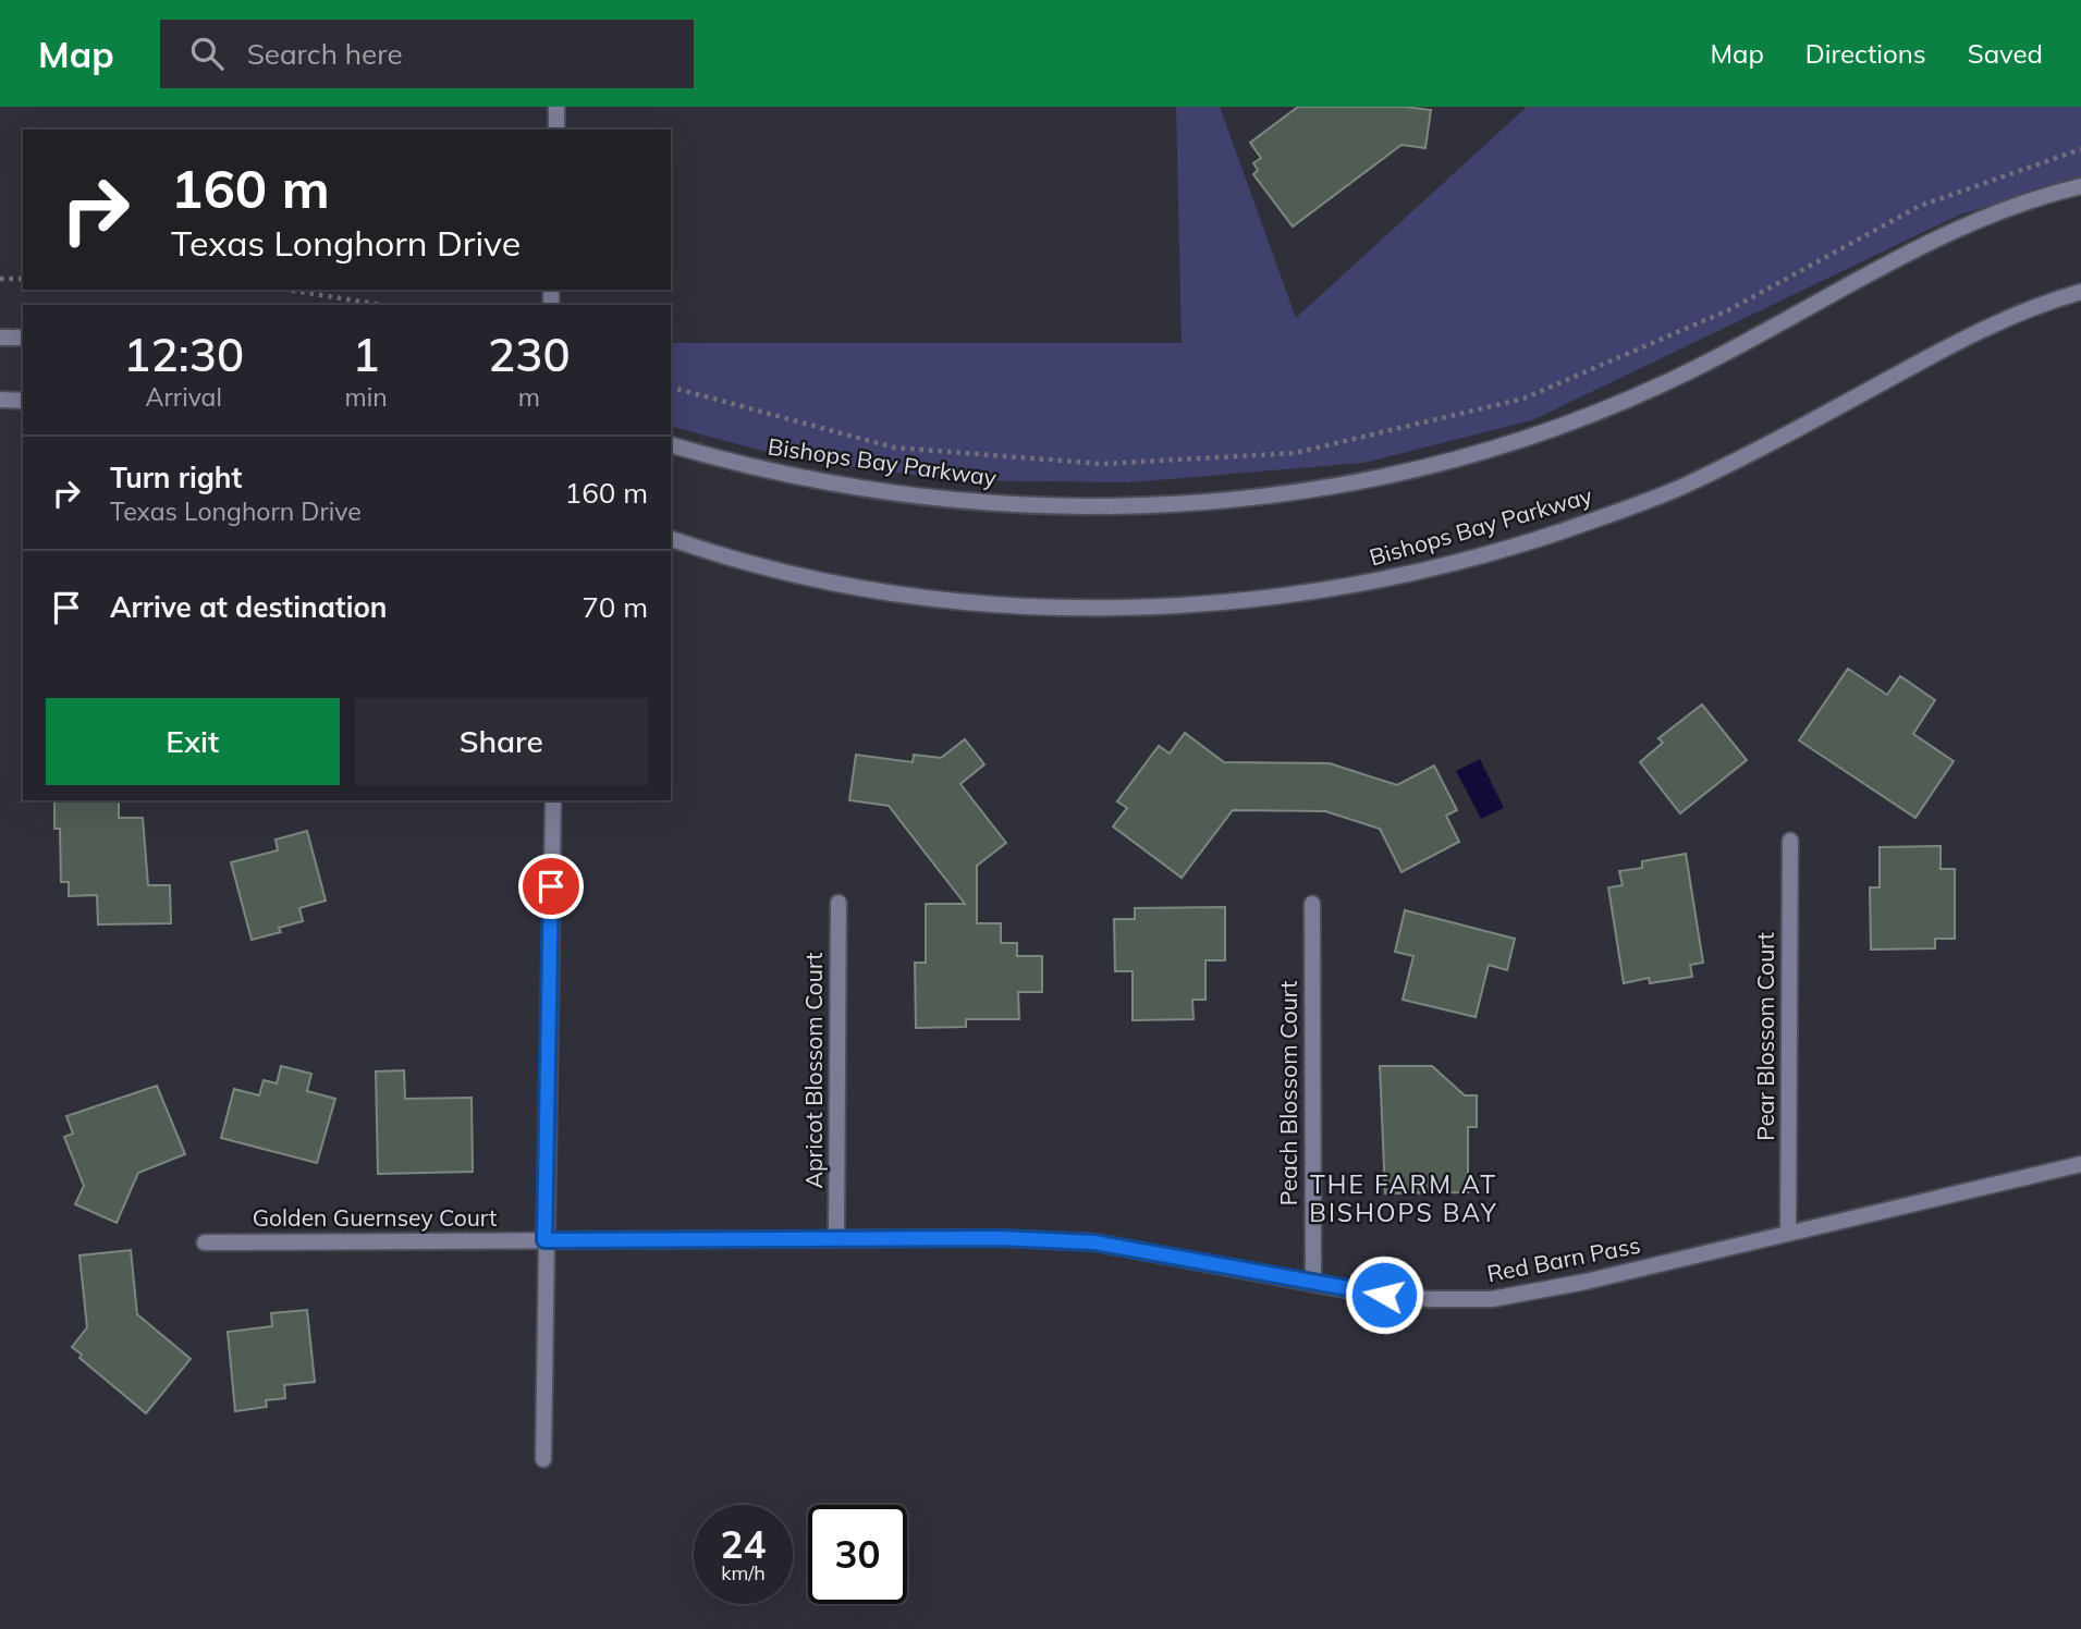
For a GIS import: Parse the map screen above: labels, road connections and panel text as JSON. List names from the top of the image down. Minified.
{"streets":{"street":["Bishops Bay Parkway","Pear Blossom Court","Apricot Blossom Court","Peach Blossom Court","Golden Guernsey Court","Red Barn Pass"]},"crossings":[["Pear Blossom Court","Red Barn Pass"],["Apricot Blossom Court","Red Barn Pass"],["Peach Blossom Court","Red Barn Pass"],["Golden Guernsey Court","Red Barn Pass"]],"districts":["THE FARM AT BISHOPS BAY"],"page":{"header":"Map","search":"Search here","nav":["Map","Directions","Saved"],"turn":["160 m","Texas Longhorn Drive"],"eta":["12:30","Arrival","1","min","230","m"],"list":[{"name":"Turn right","note":"Texas Longhorn Drive","value":"160 m"},{"name":"Arrive at destination","value":"70 m"}],"buttons":["Exit","Share"],"speed":"24 km/h","limit":"30"}}
